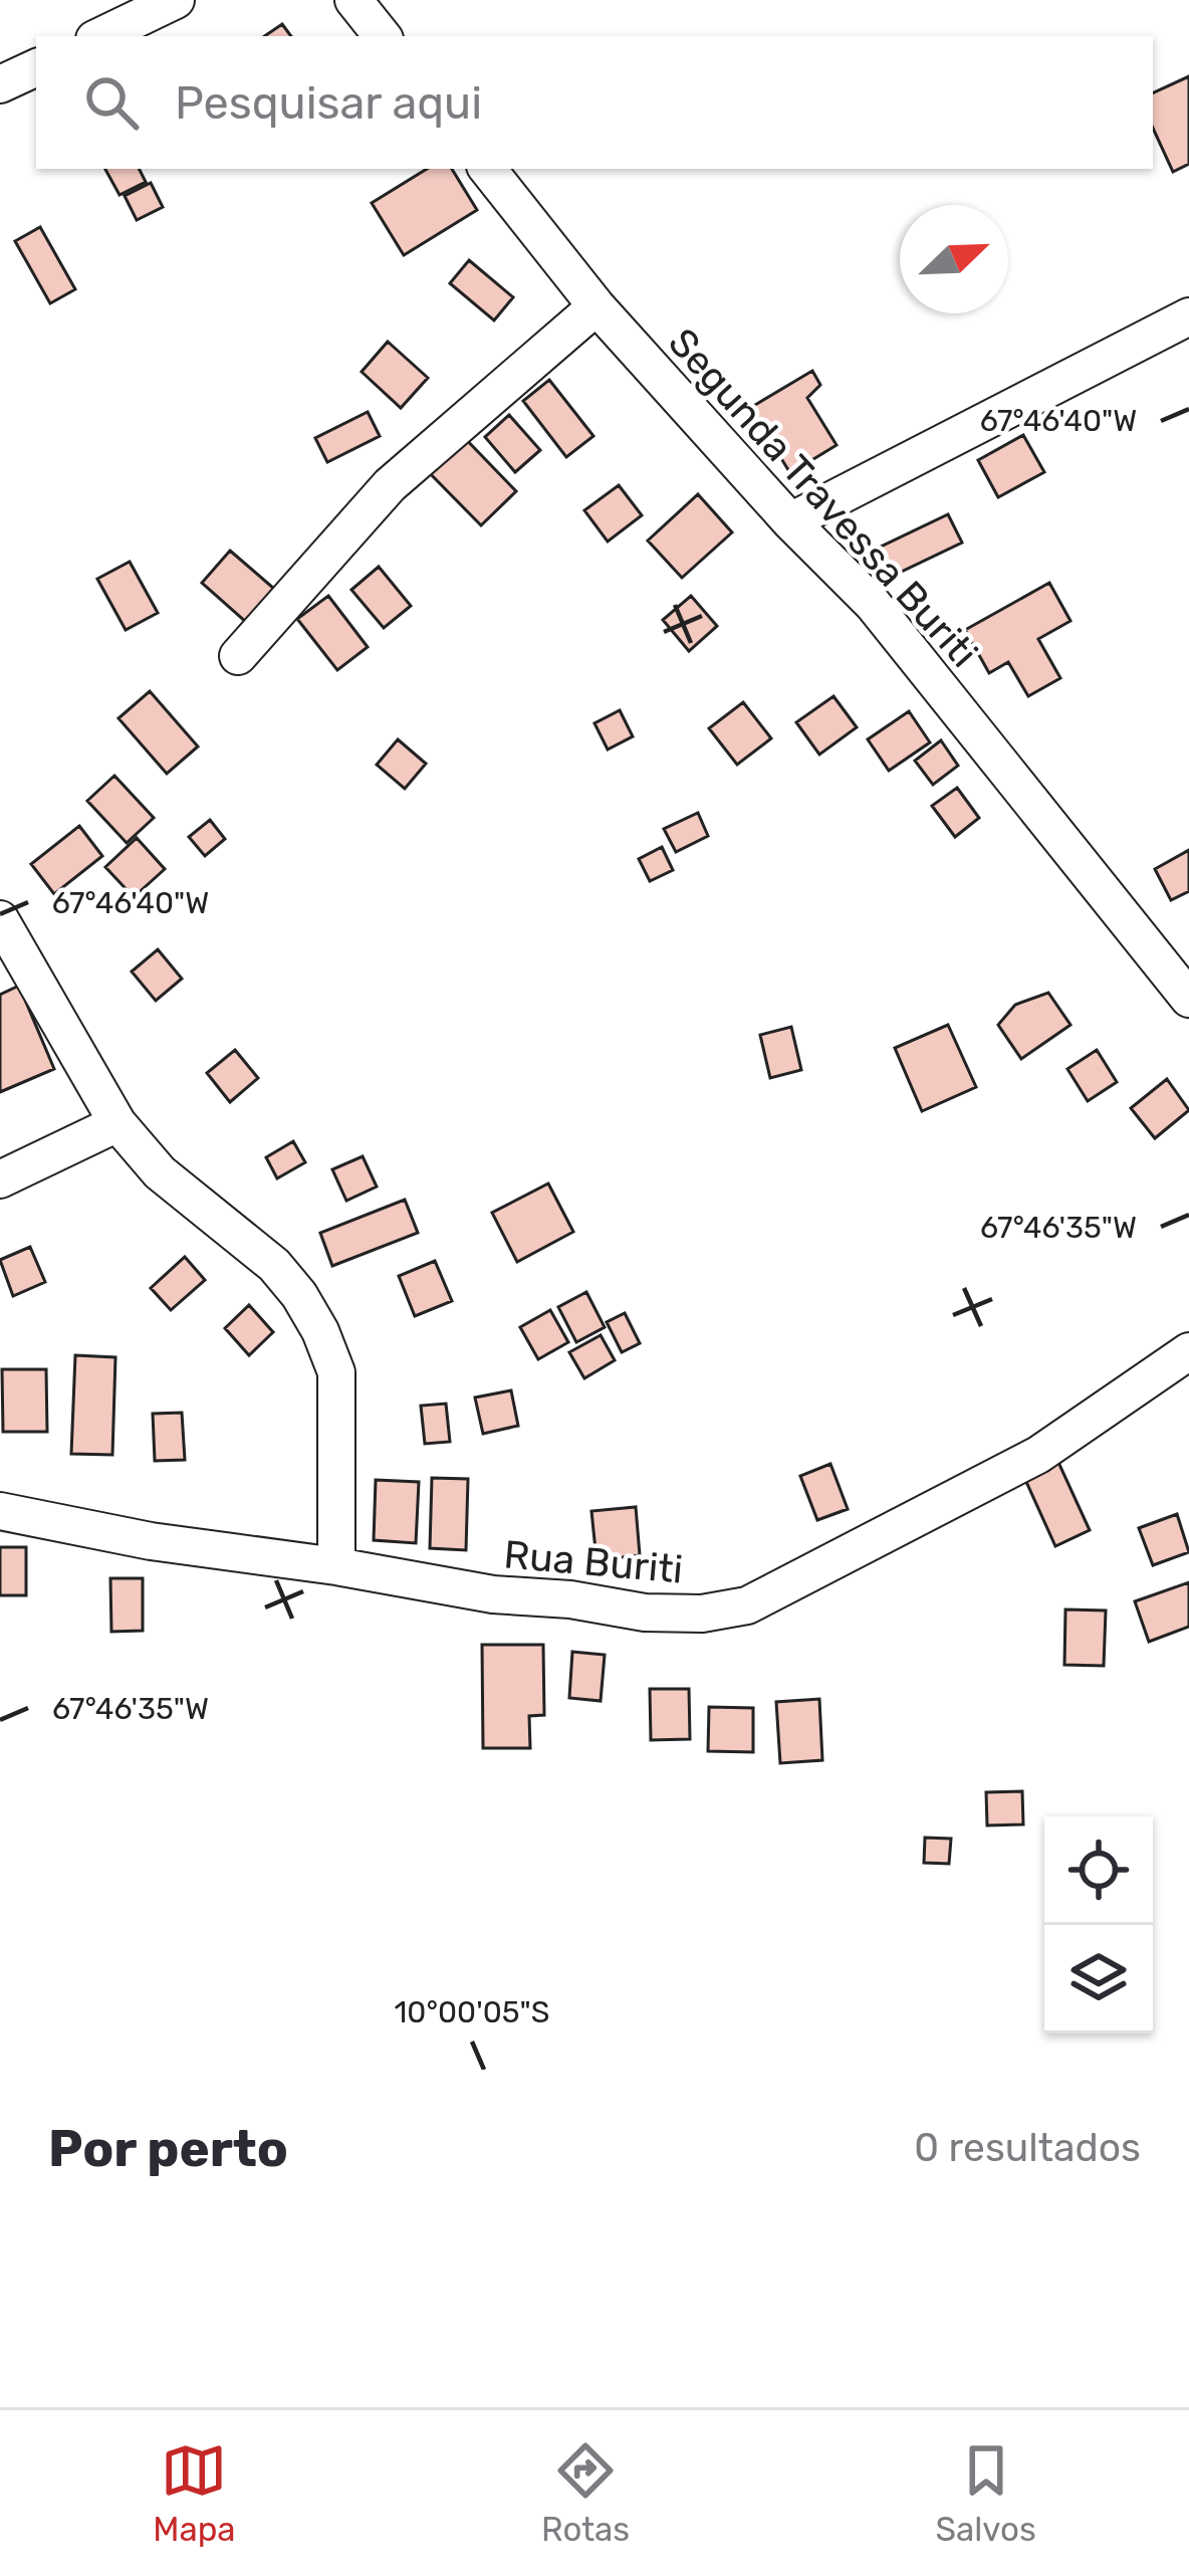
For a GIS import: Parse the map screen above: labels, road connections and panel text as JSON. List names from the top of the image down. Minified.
{"streets":{"street":["Segunda Travessa Buriti","Rua Buriti"]},"north":"top right","page":{"search":"Pesquisar aqui","heading":["Por perto","0 resultados"],"nav":["Mapa","Rotas","Salvos"]},"coordinates":["67°46'40\"W","67°46'35\"W","10°00'05\"S"]}
